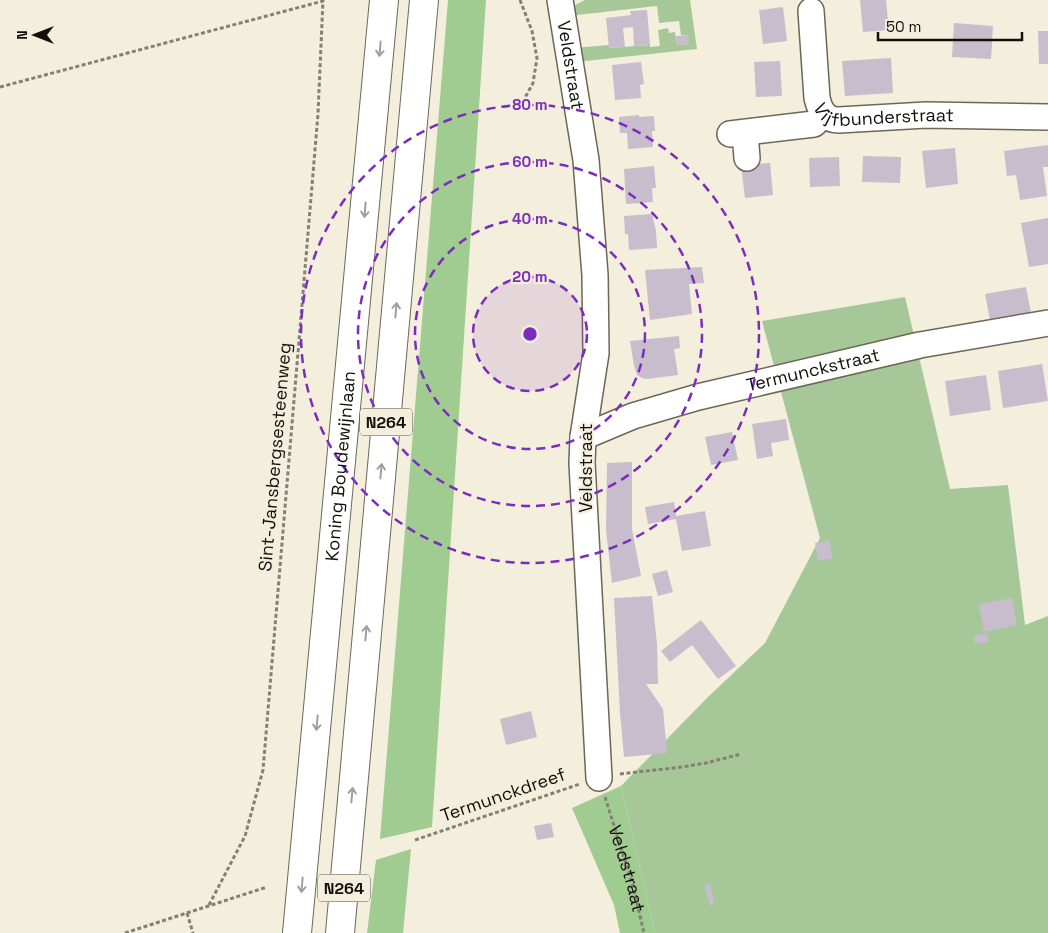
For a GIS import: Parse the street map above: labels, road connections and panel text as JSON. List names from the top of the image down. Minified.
{"streets":{"highway":["N264","Koning Boudewijnlaan"],"street":["Veldstraat","Vijfbunderstraat","Termunckstraat"],"path":["Sint-Jansbergsesteenweg","Termunckdreef"]},"crossings":[["Veldstraat","Termunckstraat"],["Veldstraat","Termunckdreef"]],"scale_bar":"50 m","north":"left","rings":["80 m","60 m","40 m","20 m"]}
